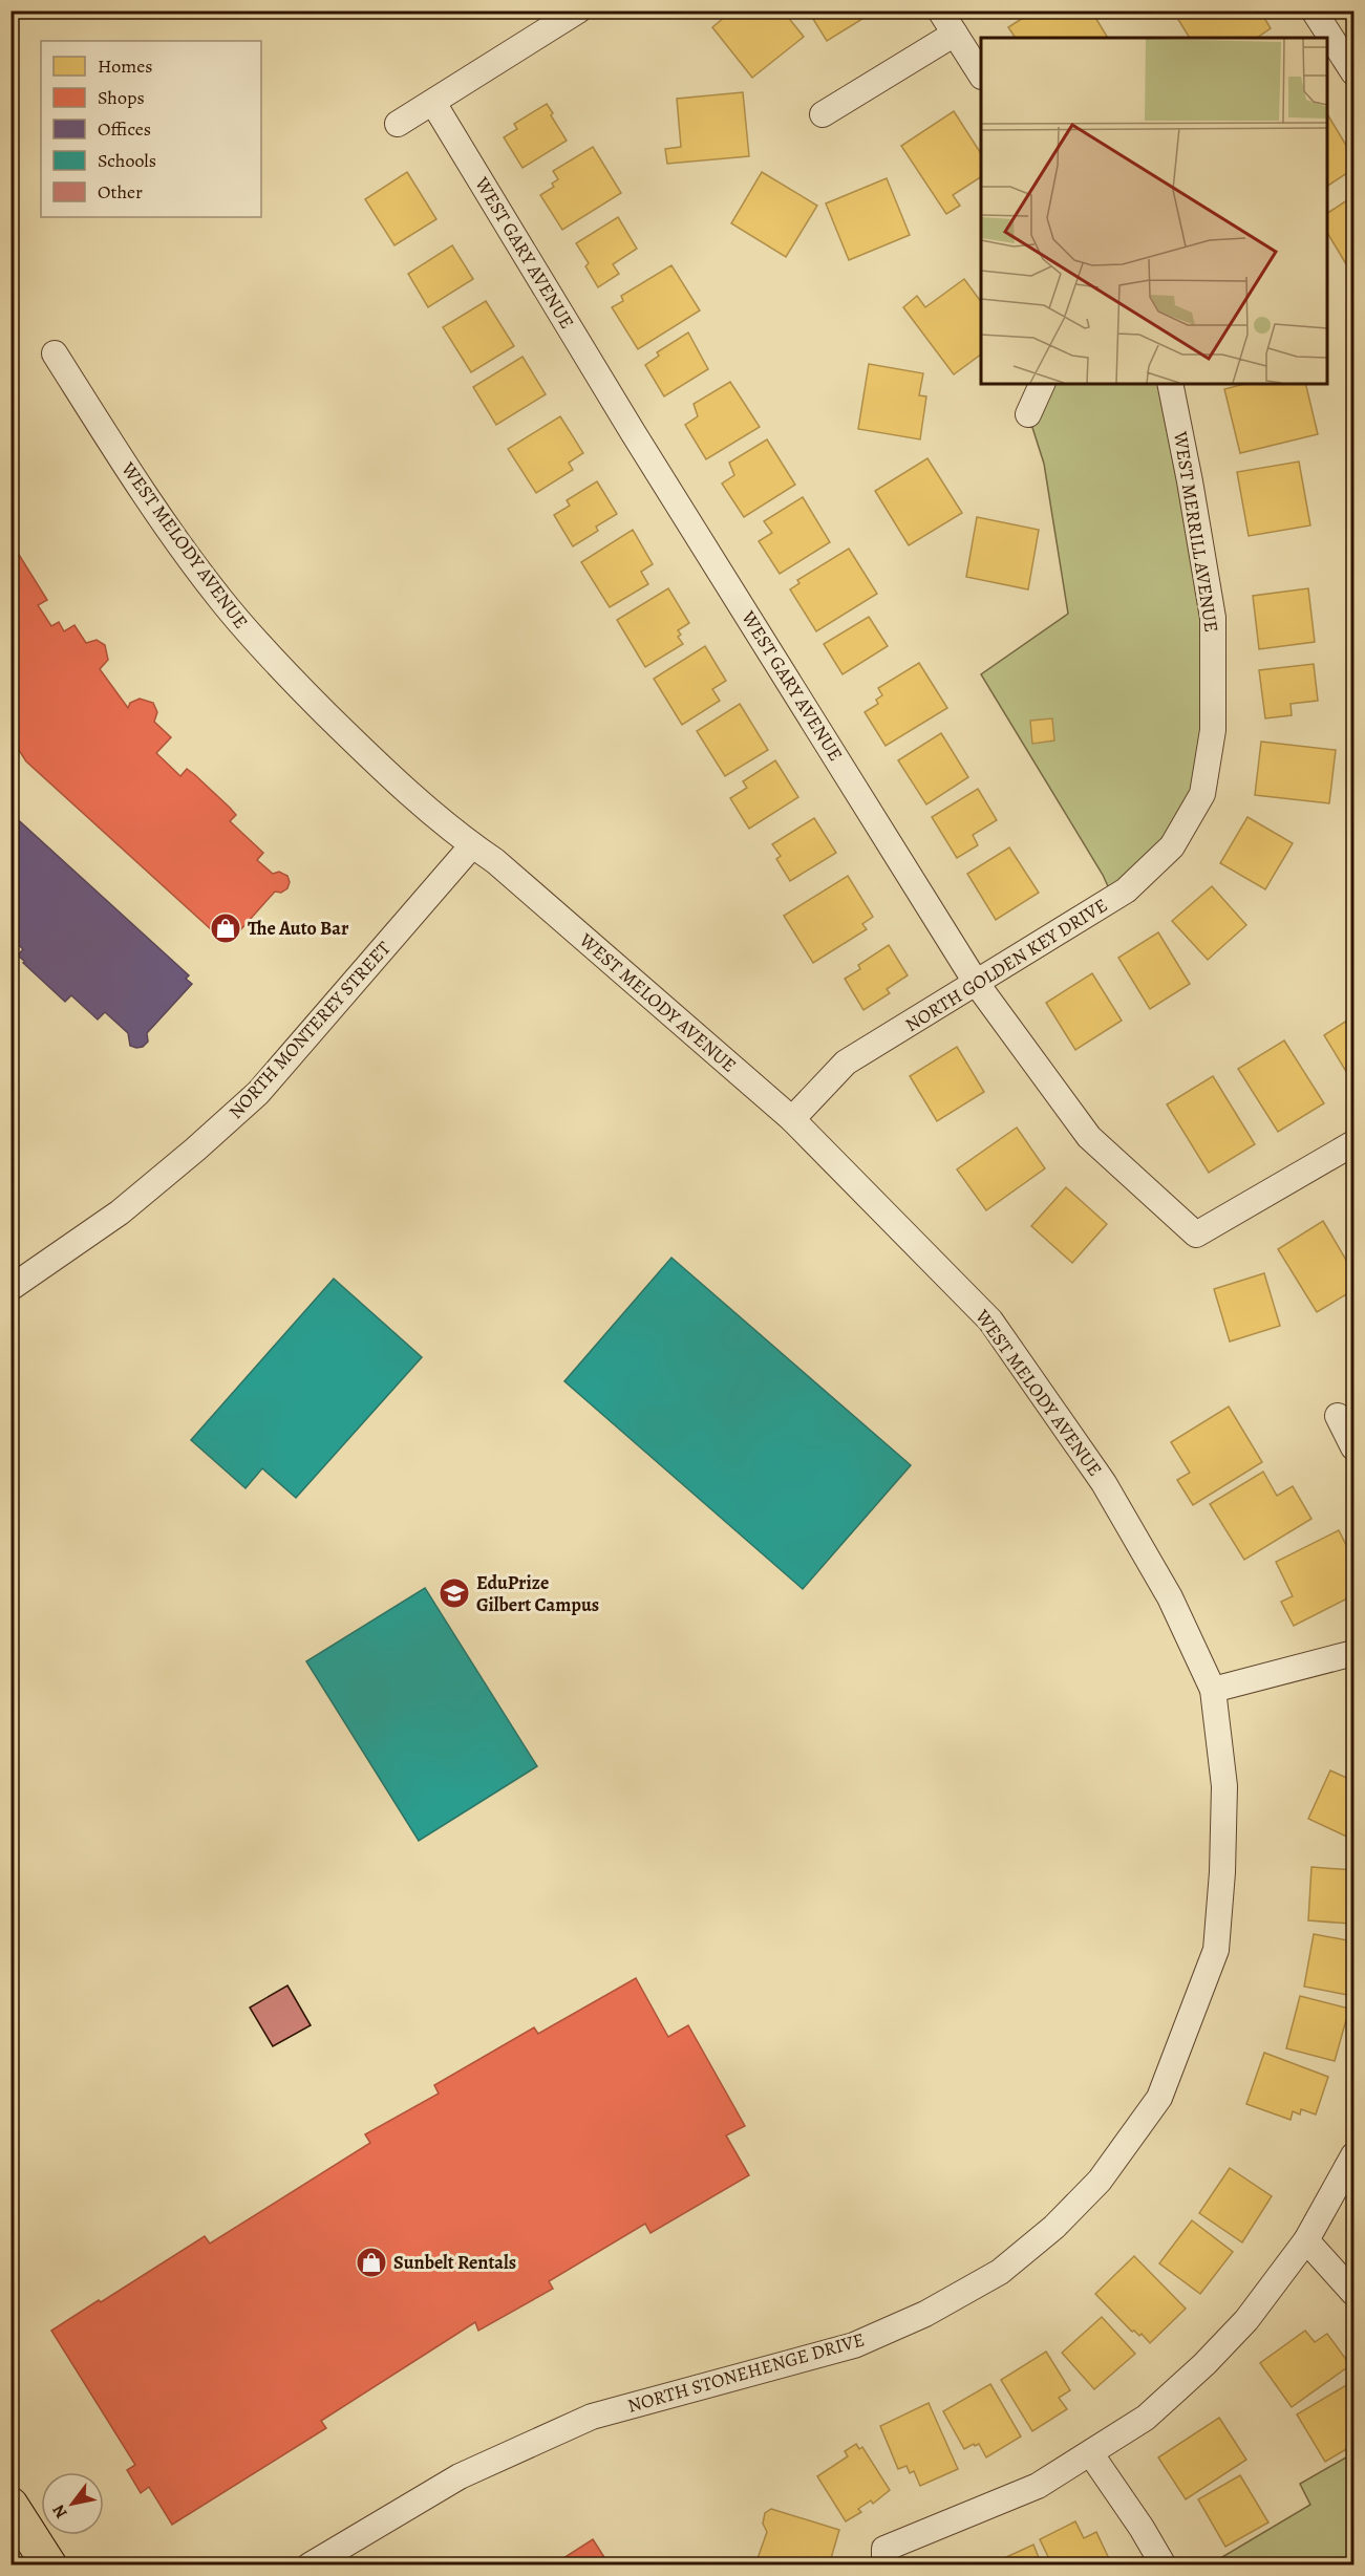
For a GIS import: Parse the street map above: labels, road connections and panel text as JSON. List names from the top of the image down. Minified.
{"streets":{"street":["WEST GARY AVENUE","WEST MERRILL AVENUE","WEST MELODY AVENUE","NORTH GOLDEN KEY DRIVE","NORTH MONTEREY STREET","NORTH STONEHENGE DRIVE"]},"crossings":[["WEST GARY AVENUE","NORTH GOLDEN KEY DRIVE"],["WEST MERRILL AVENUE","NORTH GOLDEN KEY DRIVE"],["WEST MELODY AVENUE","NORTH GOLDEN KEY DRIVE"],["WEST MELODY AVENUE","NORTH MONTEREY STREET"],["WEST MELODY AVENUE","NORTH STONEHENGE DRIVE"]],"places":{"shop":["The Auto Bar","Sunbelt Rentals"],"school or university":["EduPrize Gilbert Campus"]},"legend":["Homes","Shops","Offices","Schools","Other"],"north":"bottom left"}
